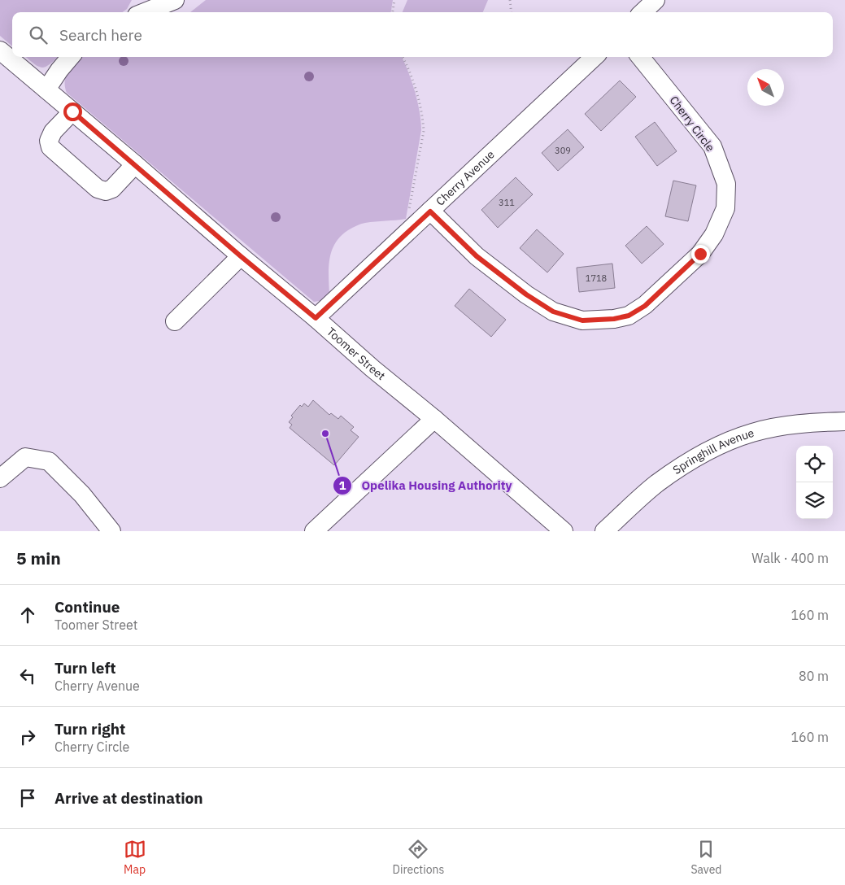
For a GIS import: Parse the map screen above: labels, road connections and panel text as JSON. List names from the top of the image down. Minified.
{"streets":{"street":["Cherry Circle","Cherry Avenue","Toomer Street","Springhill Avenue"]},"crossings":[["Cherry Circle","Cherry Avenue"],["Cherry Avenue","Toomer Street"]],"places":["Opelika Housing Authority"],"house_numbers":["309","311","1718"],"north":"top left","page":{"search":"Search here","heading":["5 min","Walk · 400 m"],"list":[["Continue","Toomer Street","160 m"],["Turn left","Cherry Avenue","80 m"],["Turn right","Cherry Circle","160 m"],"Arrive at destination"],"nav":["Map","Directions","Saved"]}}
